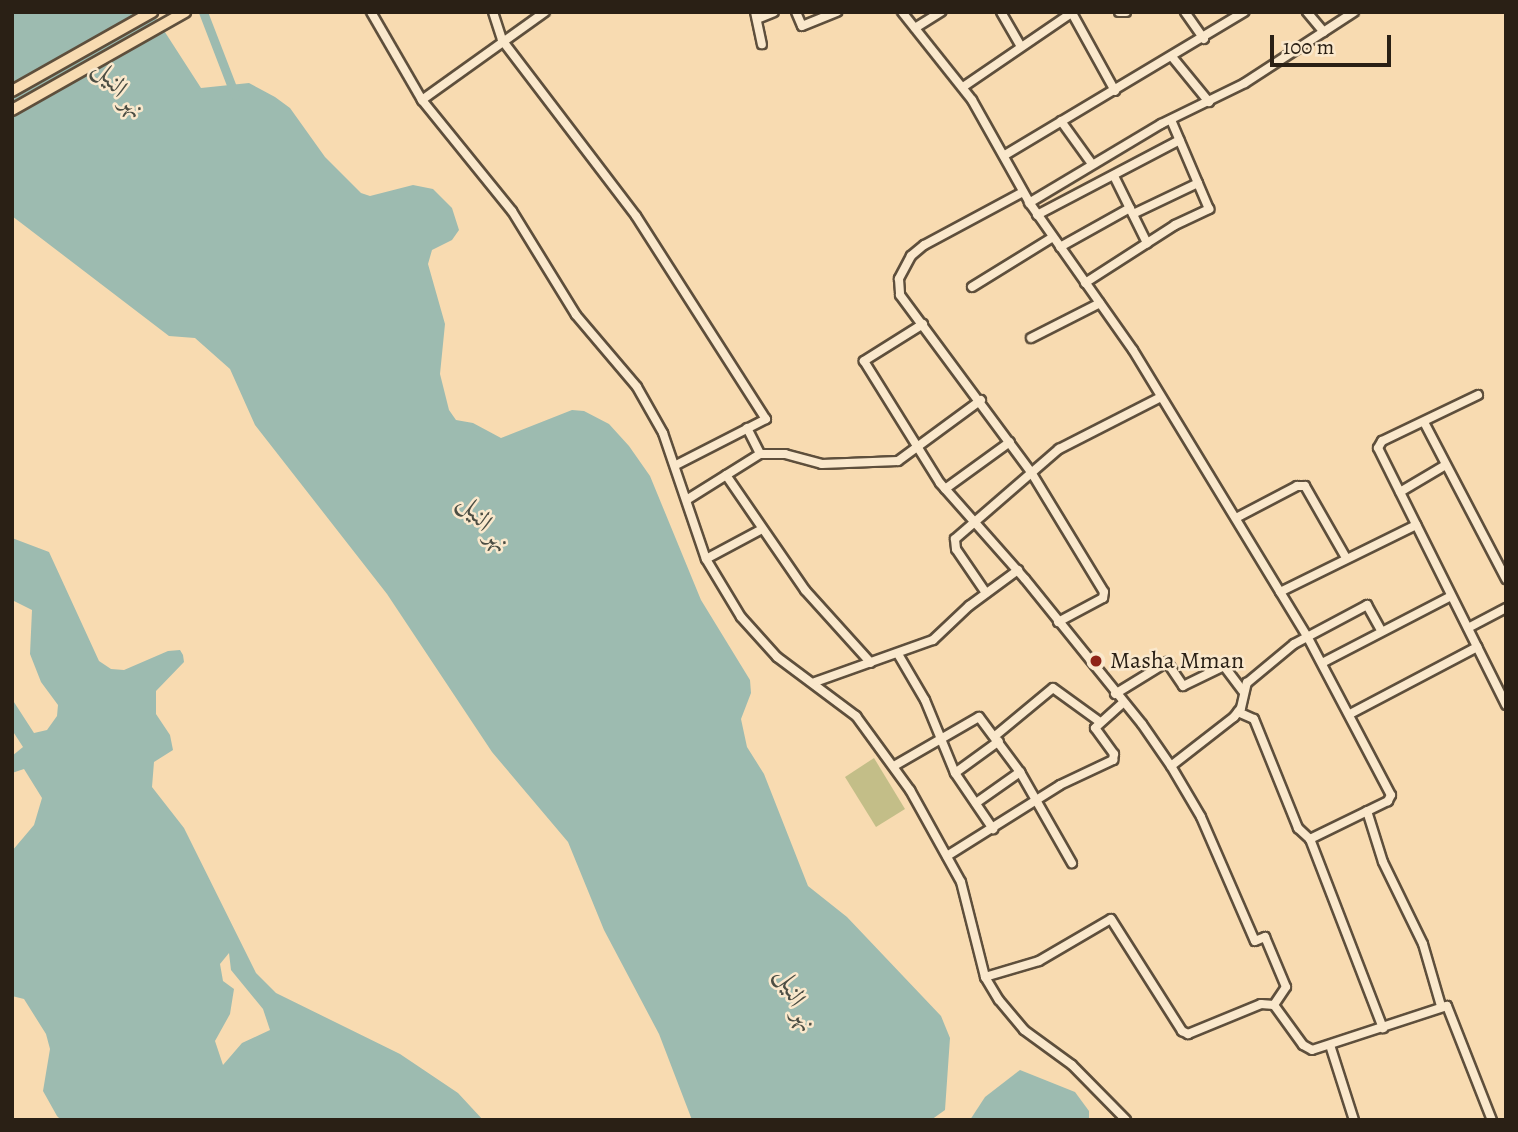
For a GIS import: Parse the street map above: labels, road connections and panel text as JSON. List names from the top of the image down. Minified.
{"water":["نهر النيل"],"places":["Masha Mman"],"scale_bar":"100 m"}
